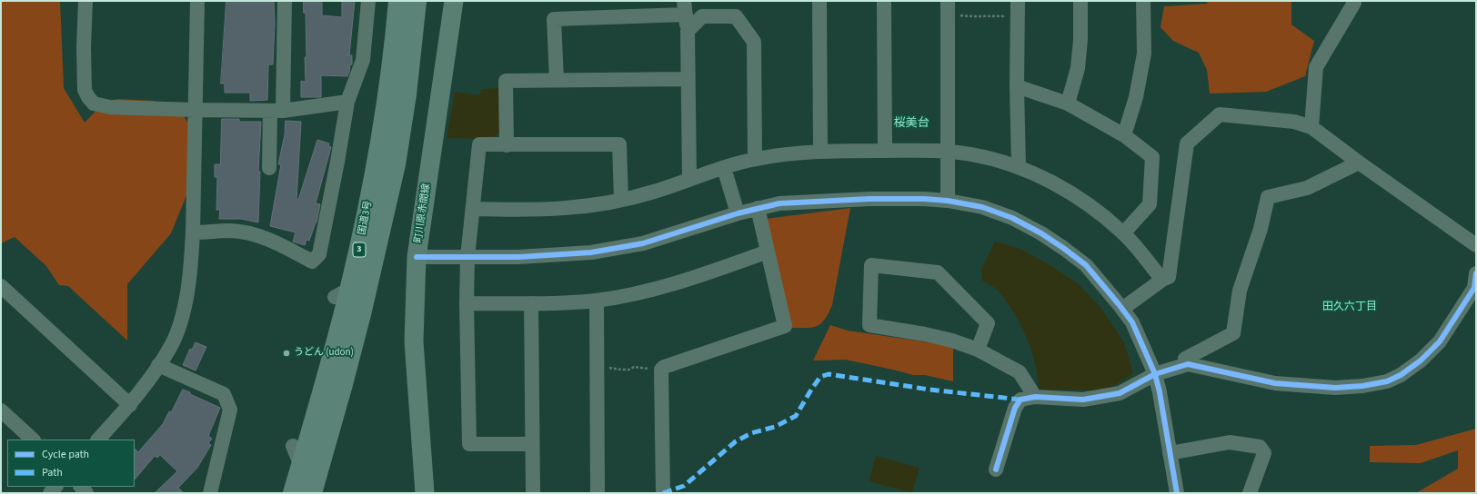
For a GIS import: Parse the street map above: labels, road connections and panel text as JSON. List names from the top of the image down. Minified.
{"streets":{"highway":["国道3号","3"],"main road":["町川原赤間線"]},"districts":["桜美台","田久六丁目"],"places":["うどん (udon)"],"legend":["Cycle path","Path"]}
